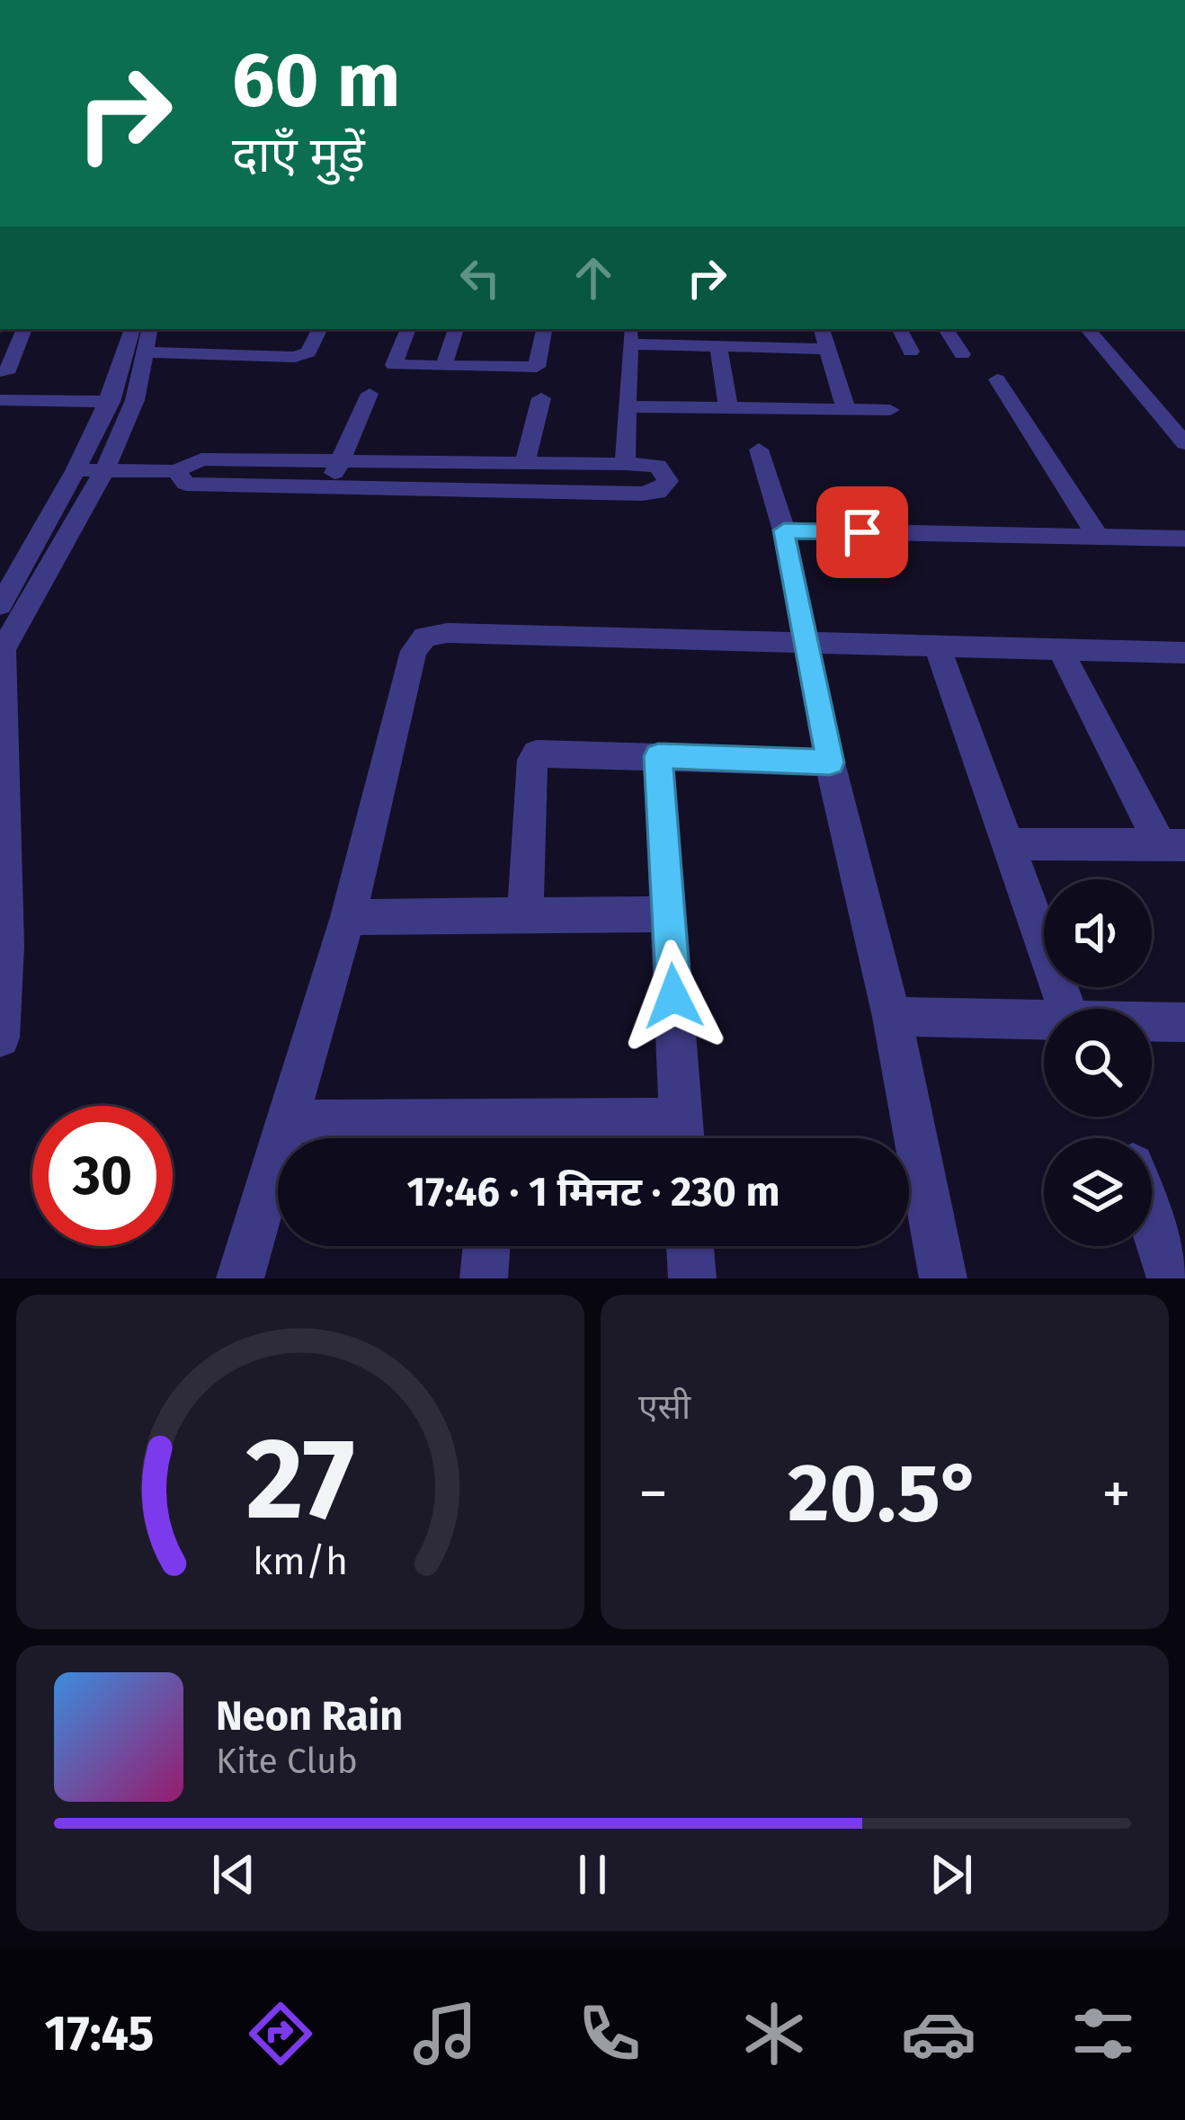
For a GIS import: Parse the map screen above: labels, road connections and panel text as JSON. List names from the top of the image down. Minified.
{"page":{"turn":["60 m","दाएँ मुड़ें"],"limit":"30","trip":"17:46 · 1 मिनट · 230 m","tile":"एसी","heat":["−","20.5°","+"],"song":["Neon Rain","Kite Club"],"tabs":"17:45","gauge":["27","km/h"]}}
